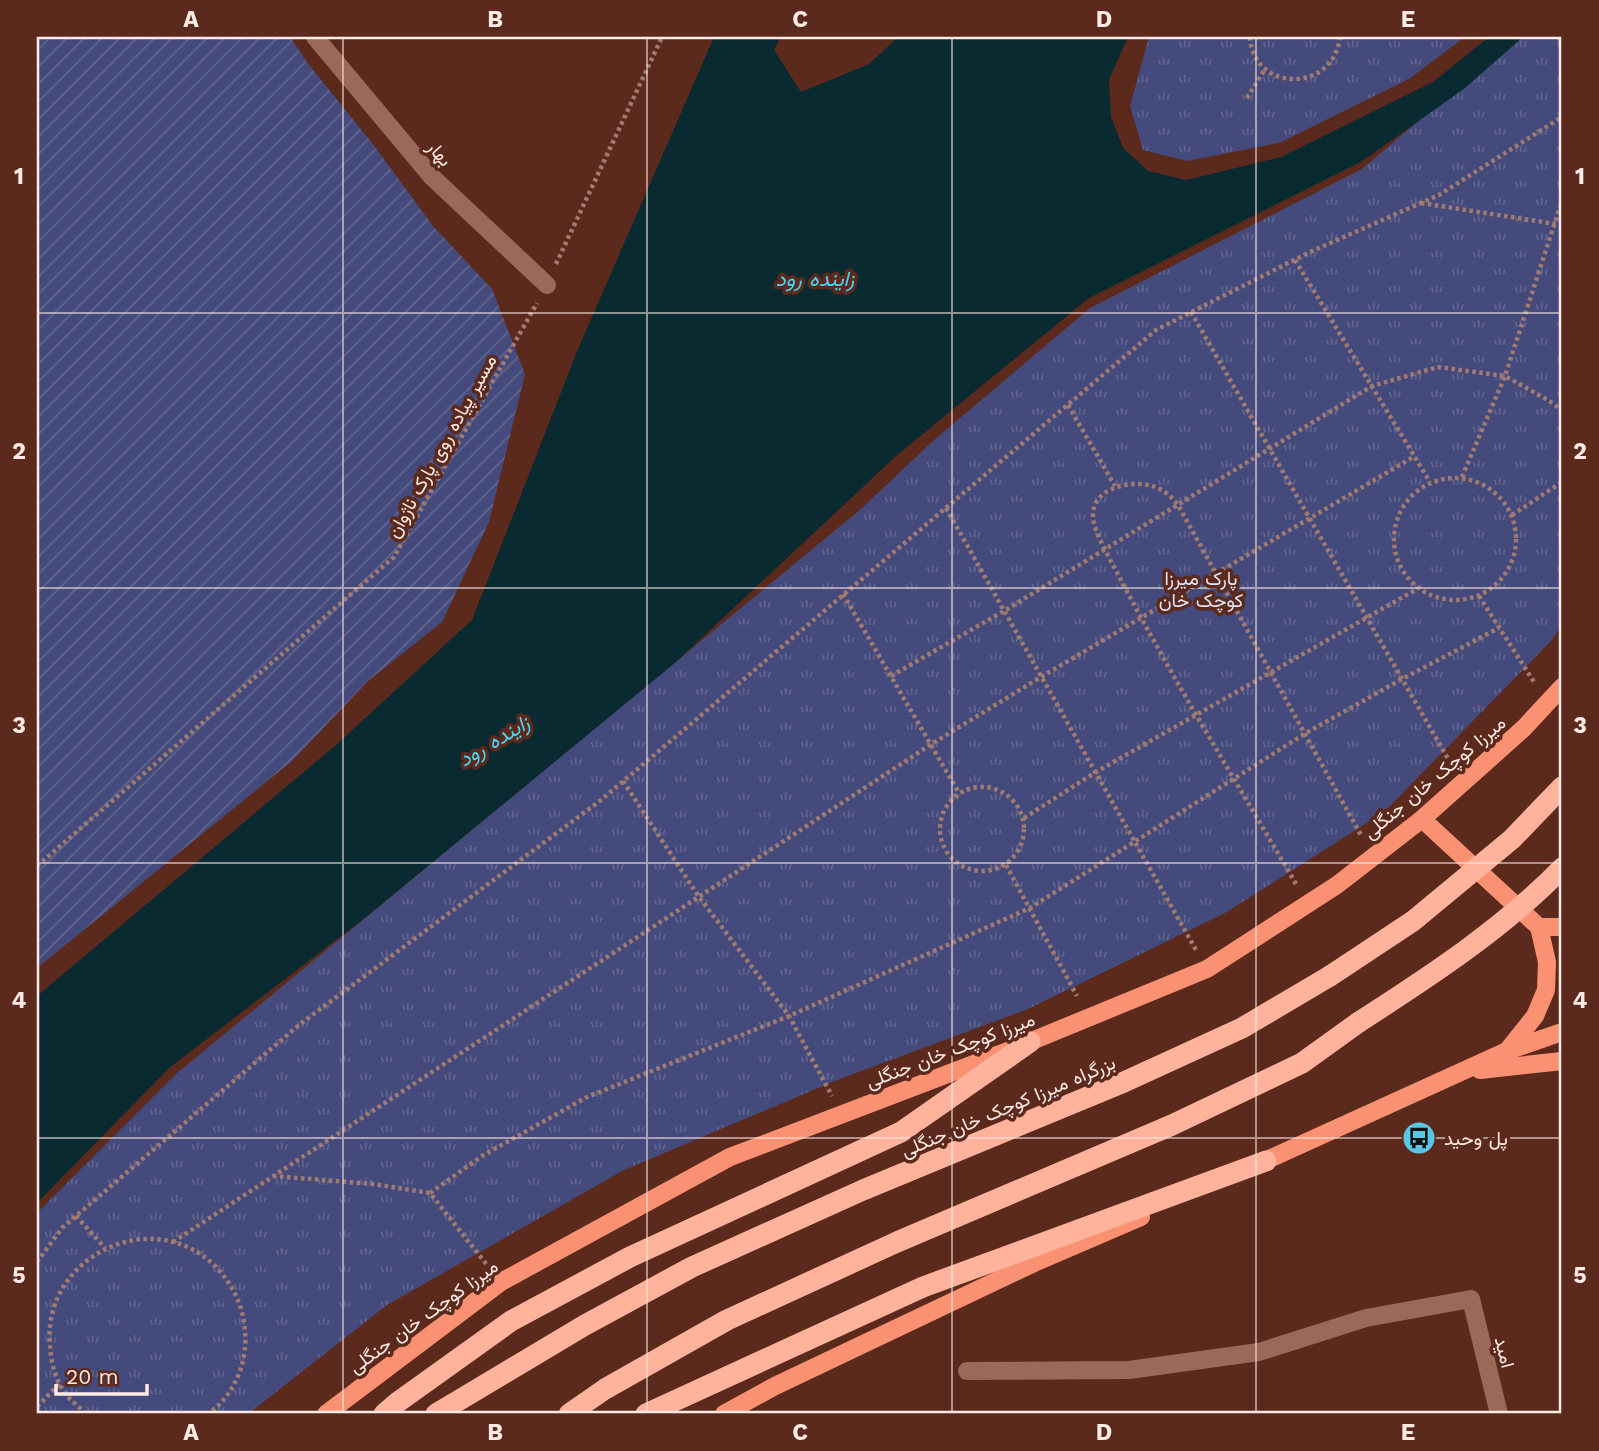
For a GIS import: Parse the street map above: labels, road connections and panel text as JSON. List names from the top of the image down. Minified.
{"streets":{"highway":["بزرگراه میرزا کوچک خان جنگلی"],"main road":["میرزا کوچک خان جنگلی"],"street":["بهار","امید"],"path":["مسیر پیاده روی پارک ناژوان"]},"crossings":[["بهار","مسیر پیاده روی پارک ناژوان"]],"water":["زاینده رود"],"parks":["پارک میرزا کوچک خان"],"places":{"bus stop":["پل وحید"]},"scale_bar":"20 m","grid":{"columns":["A","B","C","D","E"],"rows":["1","2","3","4","5"]}}
